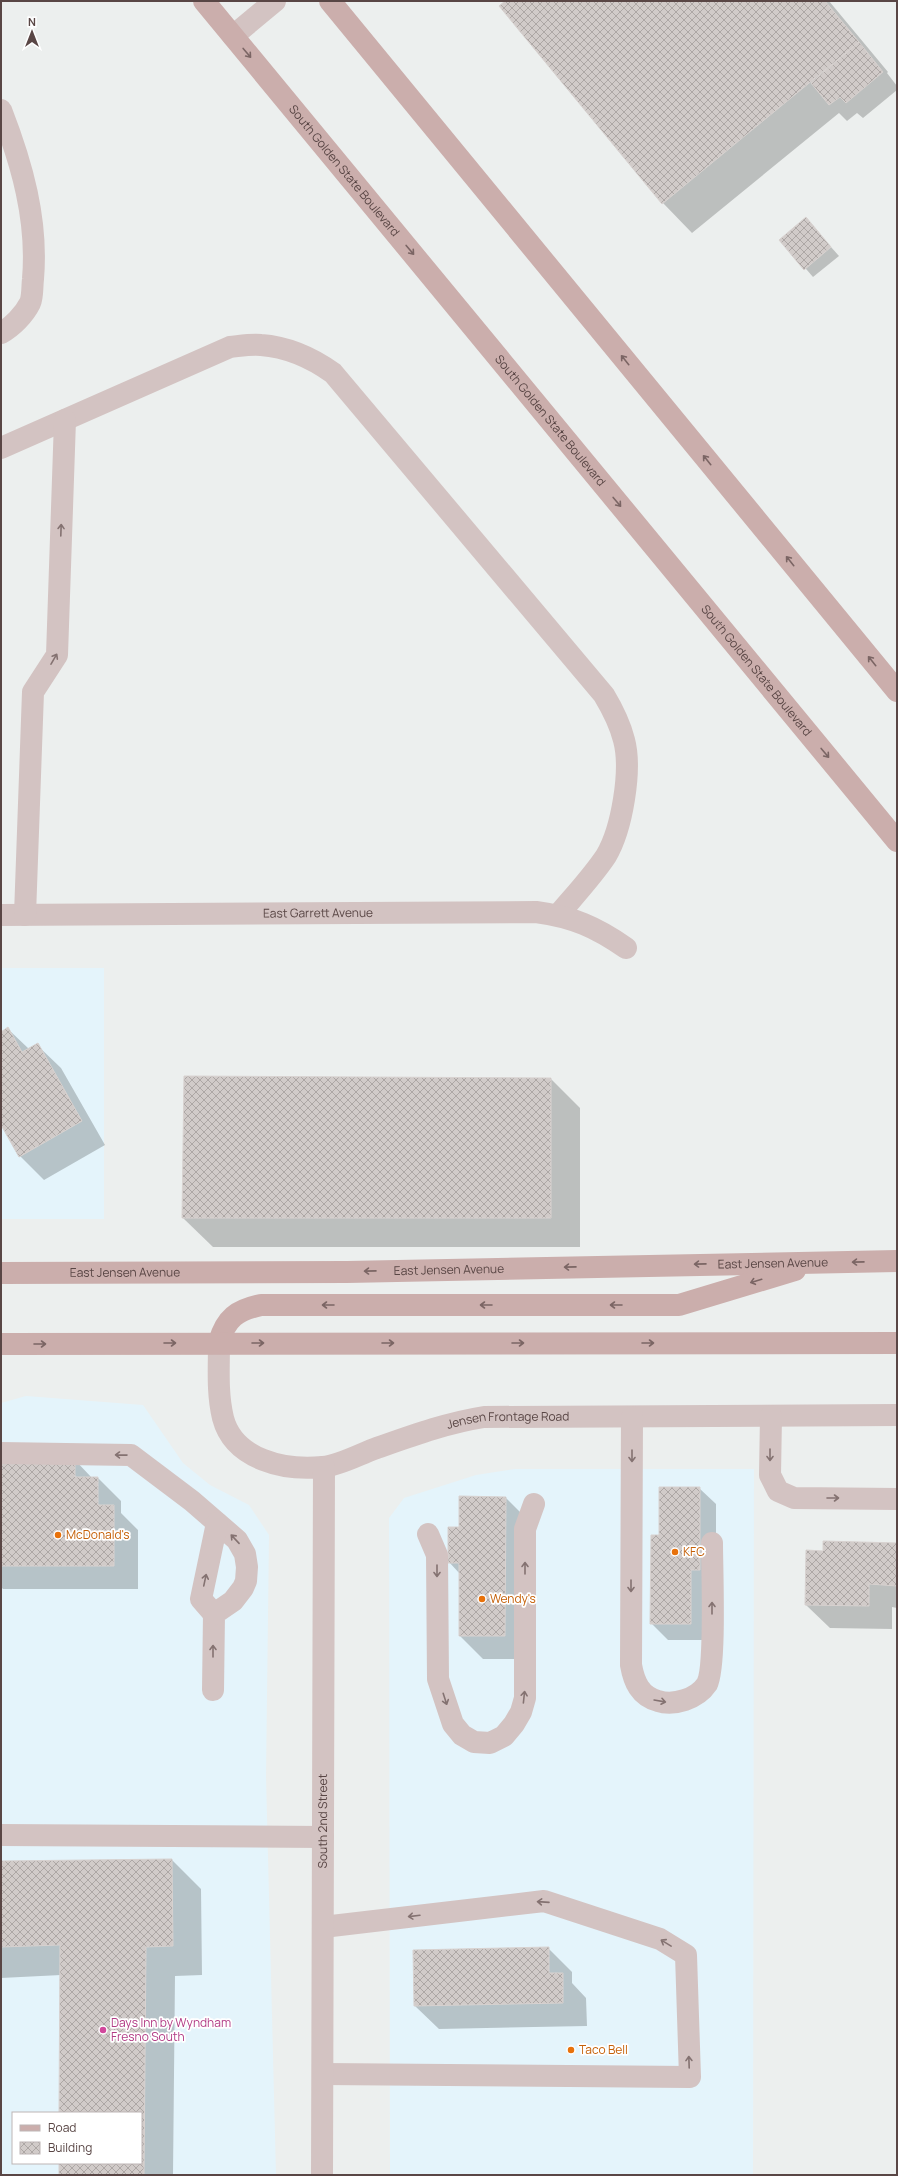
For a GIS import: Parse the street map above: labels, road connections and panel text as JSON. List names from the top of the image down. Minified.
{"streets":{"main road":["South Golden State Boulevard","East Jensen Avenue"],"street":["East Garrett Avenue","Jensen Frontage Road","South 2nd Street"]},"crossings":[["Jensen Frontage Road","South 2nd Street"]],"places":["McDonald's","KFC","Wendy's","Days Inn by Wyndham Fresno South","Taco Bell"],"legend":["Road","Building"],"north":"top"}
